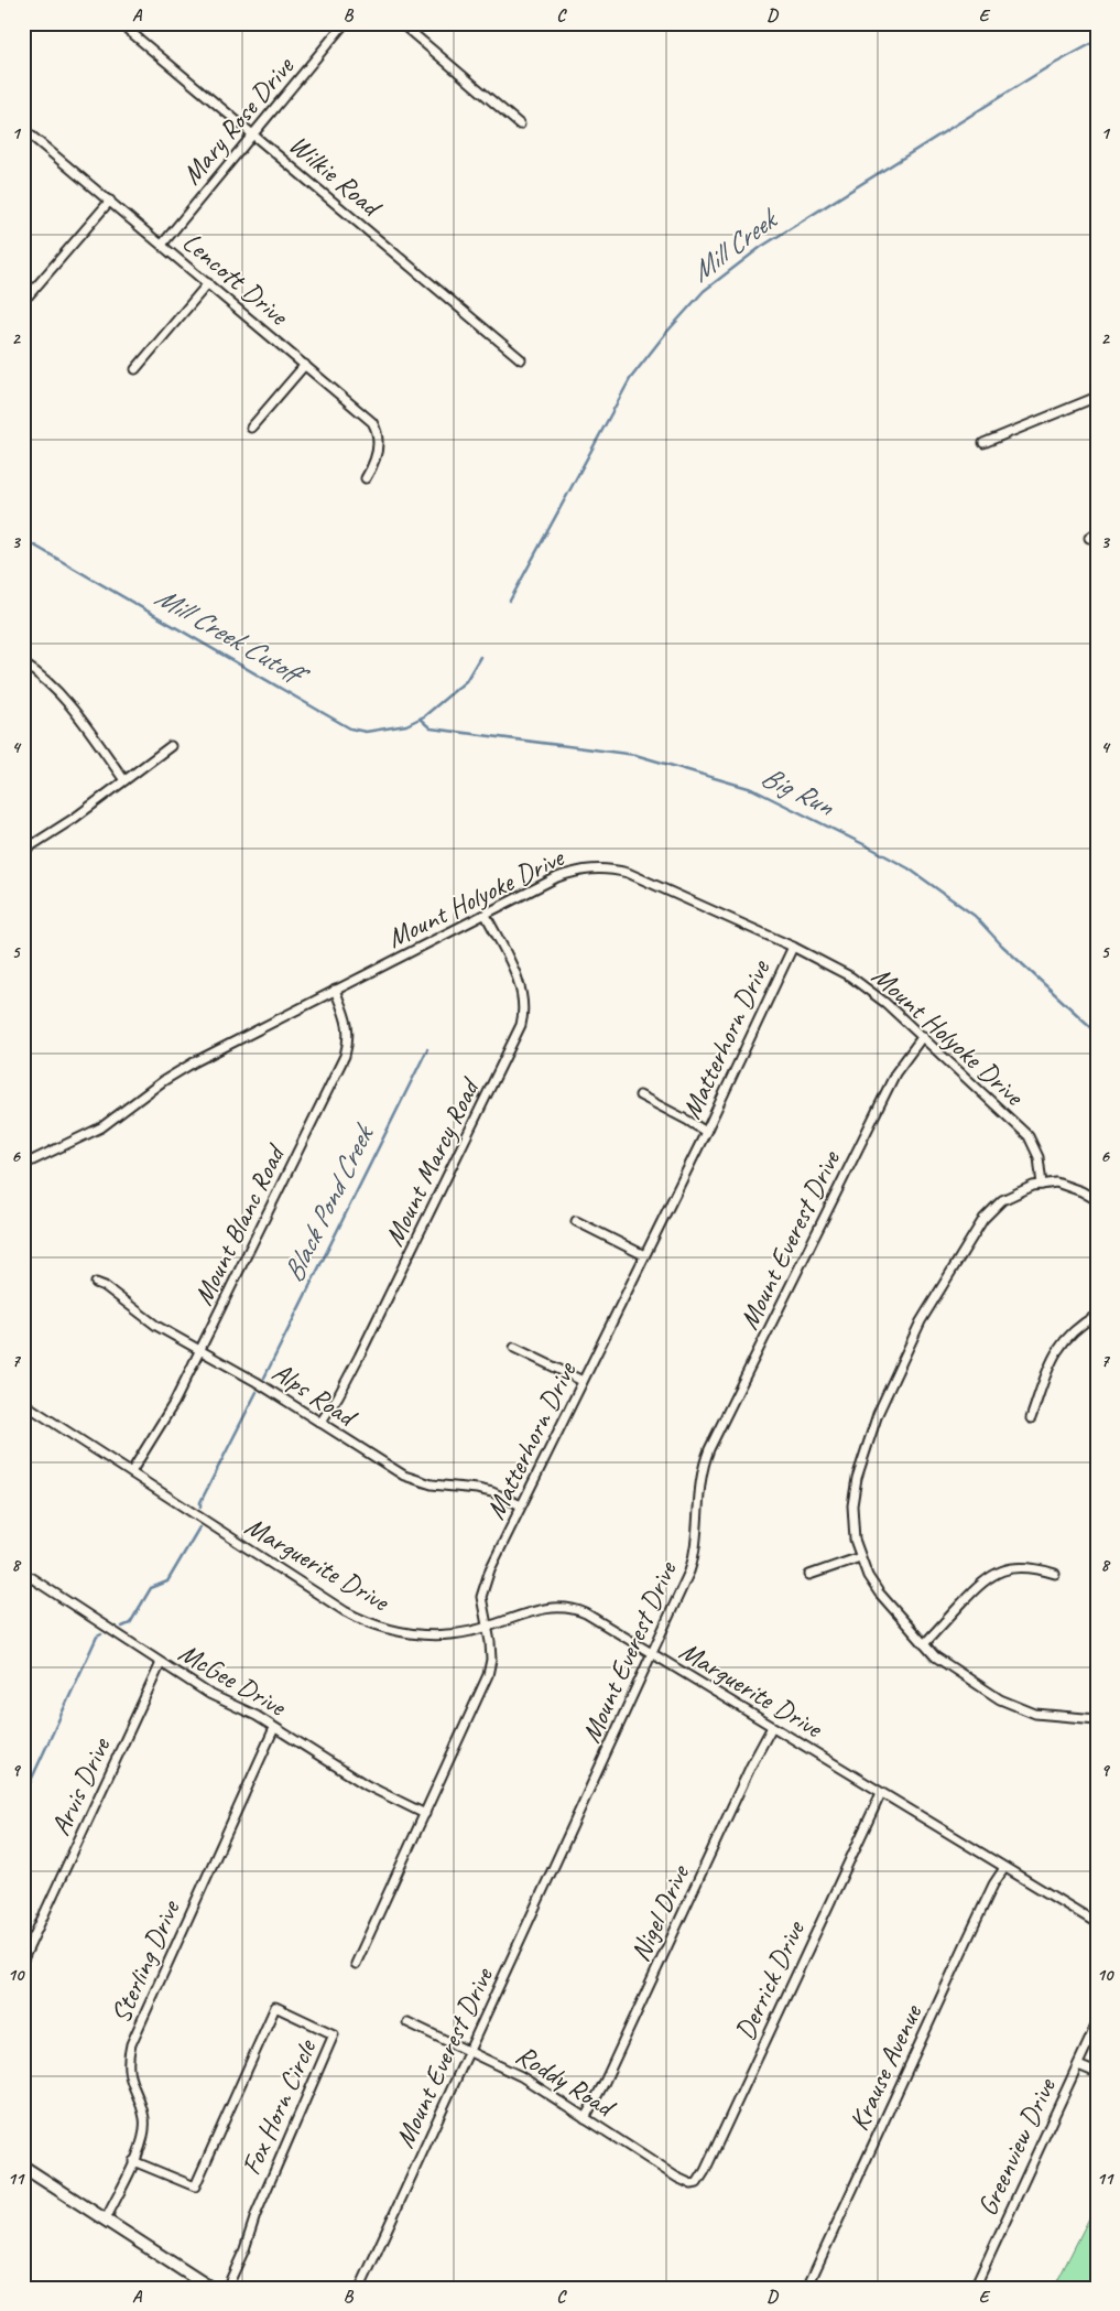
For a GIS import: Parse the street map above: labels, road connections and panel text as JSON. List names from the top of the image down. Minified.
{"streets":{"street":["Mary Rose Drive","Wilkie Road","Lencott Drive","Mount Holyoke Drive","Matterhorn Drive","Mount Marcy Road","Mount Blanc Road","Mount Everest Drive","Alps Road","Marguerite Drive","McGee Drive","Arvis Drive","Nigel Drive","Sterling Drive","Derrick Drive","Krause Avenue","Roddy Road","Fox Horn Circle","Greenview Drive"]},"crossings":[["Mary Rose Drive","Wilkie Road"],["Mary Rose Drive","Lencott Drive"],["Mount Holyoke Drive","Matterhorn Drive"],["Mount Holyoke Drive","Mount Marcy Road"],["Mount Holyoke Drive","Mount Blanc Road"],["Mount Holyoke Drive","Mount Everest Drive"],["Matterhorn Drive","Alps Road"],["Matterhorn Drive","Marguerite Drive"],["Matterhorn Drive","McGee Drive"],["Mount Marcy Road","Alps Road"],["Mount Blanc Road","Alps Road"],["Mount Blanc Road","Marguerite Drive"],["Mount Everest Drive","Marguerite Drive"],["Mount Everest Drive","Roddy Road"],["Marguerite Drive","Nigel Drive"],["Marguerite Drive","Derrick Drive"],["Marguerite Drive","Krause Avenue"],["McGee Drive","Arvis Drive"],["McGee Drive","Sterling Drive"],["Nigel Drive","Roddy Road"],["Sterling Drive","Fox Horn Circle"],["Derrick Drive","Roddy Road"]],"water":["Mill Creek","Mill Creek Cutoff","Big Run","Black Pond Creek"],"grid":{"columns":["A","B","C","D","E"],"rows":["1","2","3","4","5","6","7","8","9","10","11"]}}
